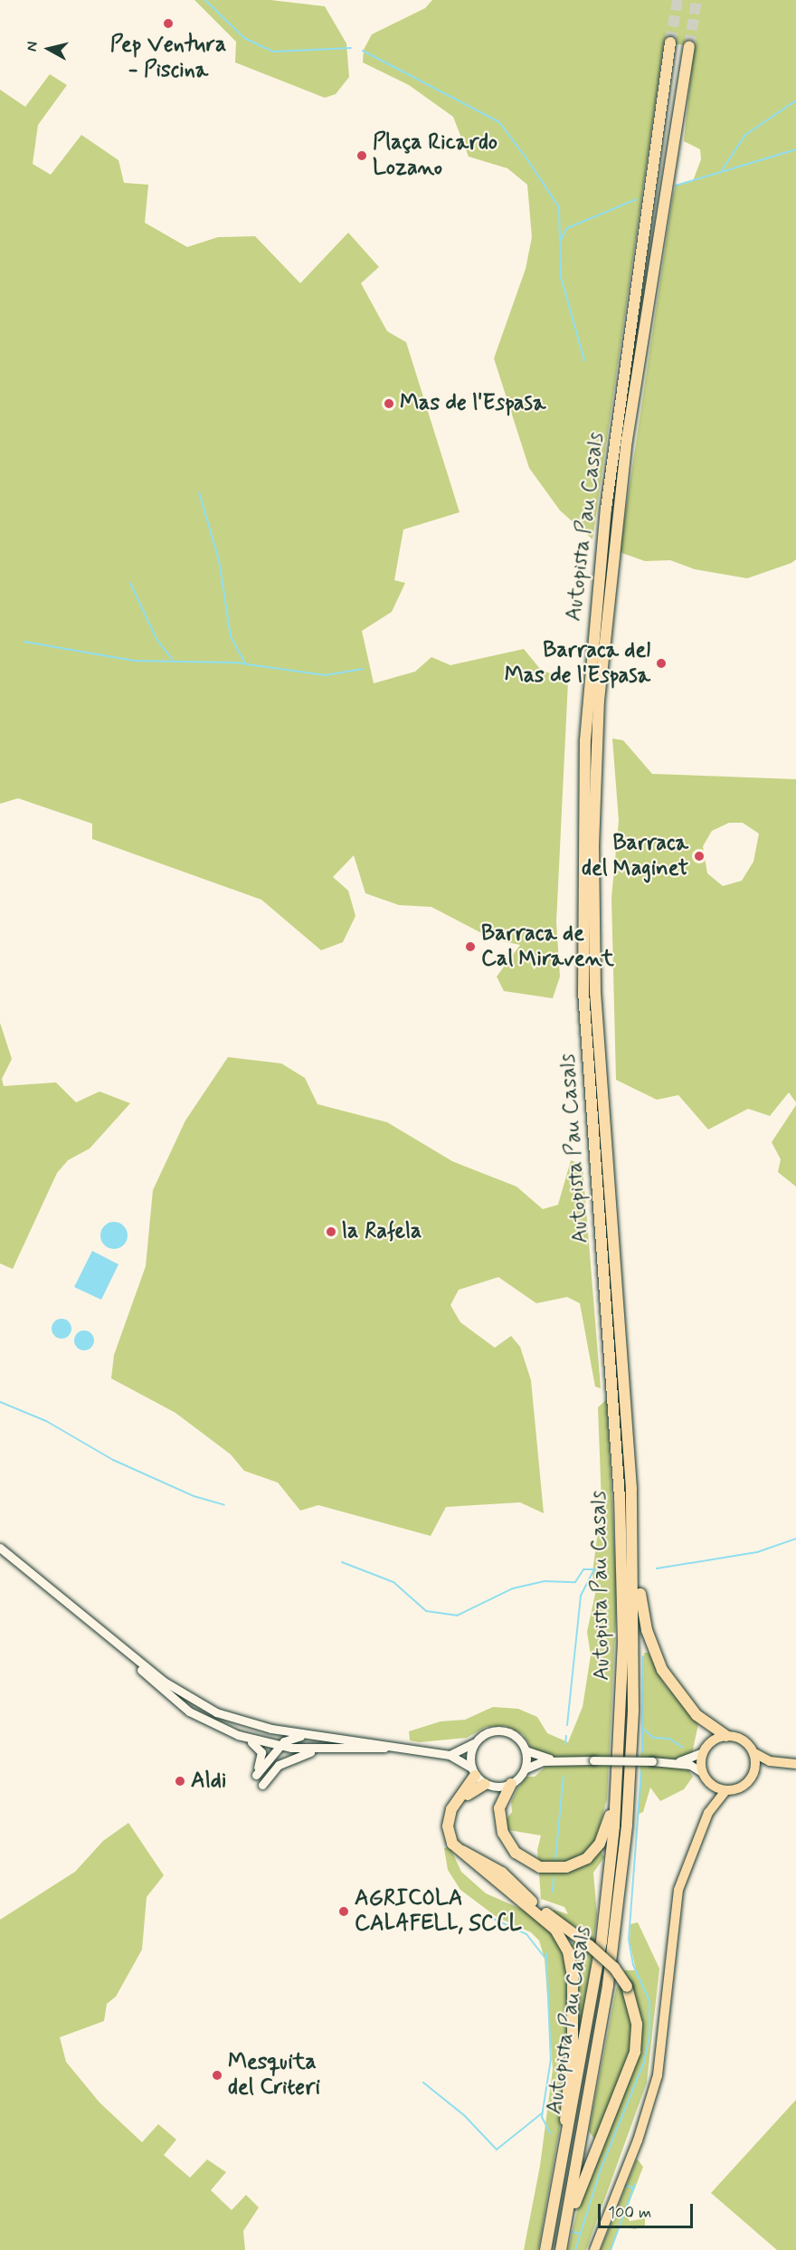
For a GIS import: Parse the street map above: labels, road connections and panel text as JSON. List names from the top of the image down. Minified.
{"streets":{"highway":["Autopista Pau Casals"]},"places":["Pep Ventura - Piscina","Plaça Ricardo Lozano","Mas de l'Espasa","Barraca del Mas de l'Espasa","Barraca del Maginet","Barraca de Cal Miravent","la Rafela","Aldi","AGRICOLA CALAFELL, SCCL","Mesquita del Criteri"],"scale_bar":"100 m","north":"left"}
